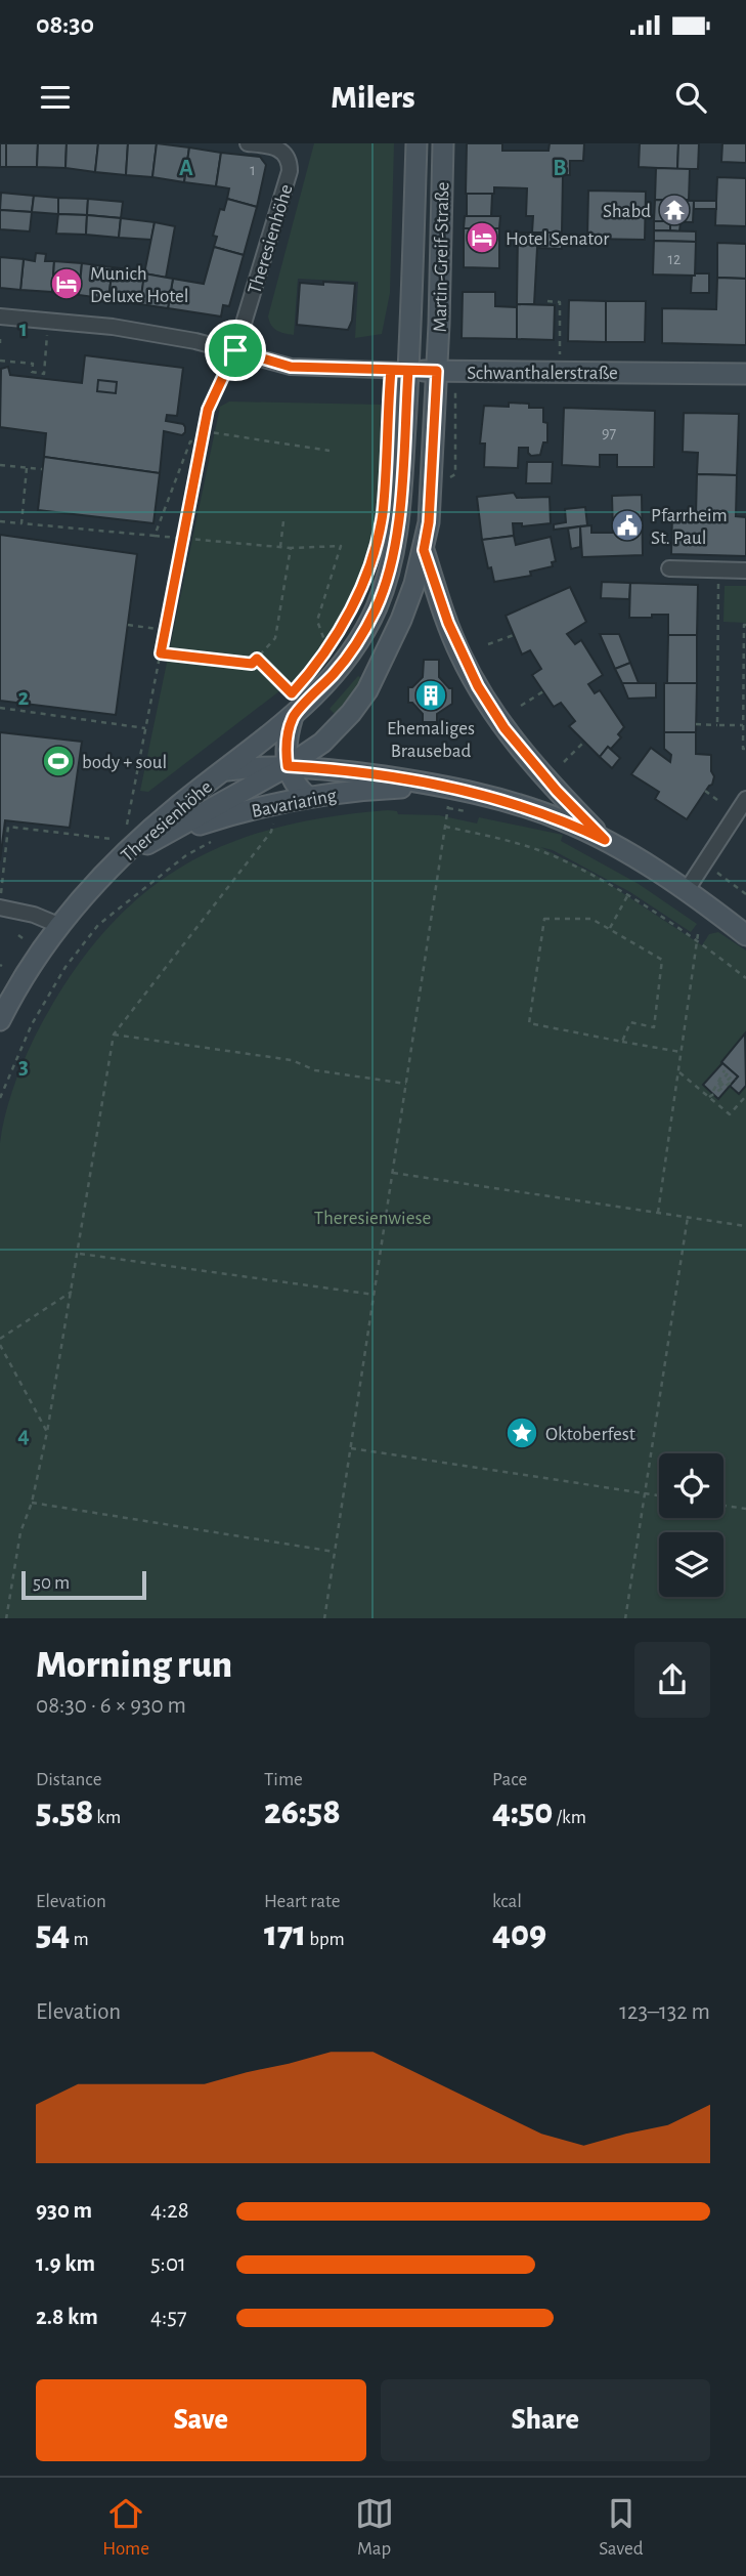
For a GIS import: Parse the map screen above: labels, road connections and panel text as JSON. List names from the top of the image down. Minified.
{"streets":{"main road":["Theresienhöhe","Martin-Greif-Straße","Schwanthalerstraße","Bavariaring"]},"crossings":[["Theresienhöhe","Martin-Greif-Straße"],["Theresienhöhe","Schwanthalerstraße"],["Theresienhöhe","Bavariaring"],["Martin-Greif-Straße","Schwanthalerstraße"],["Martin-Greif-Straße","Bavariaring"],["Schwanthalerstraße","Bavariaring"]],"parks":["Theresienwiese"],"places":{"temple":["Shabd"],"hotel":["Hotel Senator","Munich Deluxe Hotel"],"public building":["Pfarrheim St. Paul"],"building":["Ehemaliges Brausebad"],"sports":["body + soul"],"place":["Oktoberfest"]},"house_numbers":["1","12","97"],"scale_bar":"50 m","page":{"status":"08:30","header":"Milers","scale":"50 m","heading":["Morning run","08:30 · 6 × 930 m"],"stats":[["Distance","5.58 km"],["Time","26:58"],["Pace","4:50 /km"],["Elevation","54 m"],["Heart rate","171 bpm"],["kcal","409"]],"chart":["Elevation","123–132 m"],"list":[{"name":"930 m","note":"4:28"},{"name":"1.9 km","note":"5:01"},{"name":"2.8 km","note":"4:57"}],"buttons":["Save","Share"],"tabs":["Home","Map","Saved"]},"grid":{"columns":["A","B"],"rows":["1","2","3","4"]}}
